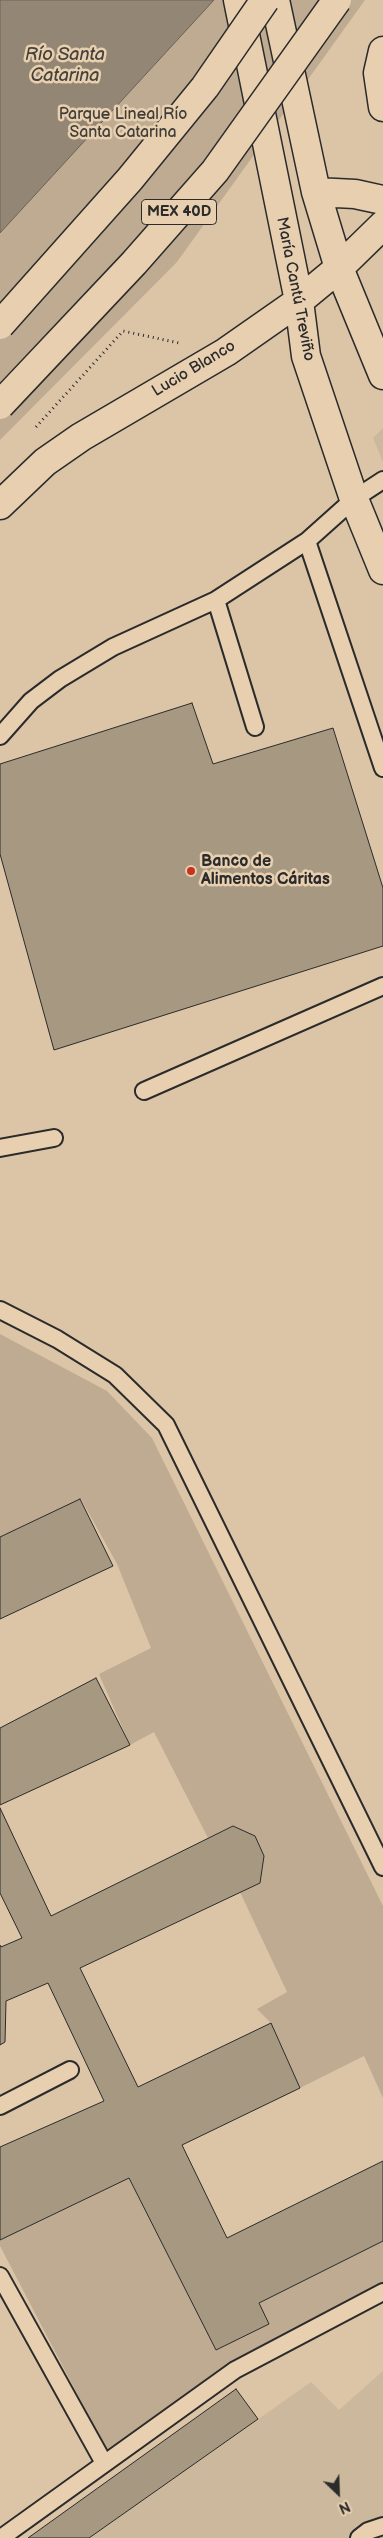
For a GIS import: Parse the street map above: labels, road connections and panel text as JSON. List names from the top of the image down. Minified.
{"streets":{"main road":["MEX 40D","María Cantú Treviño","Lucio Blanco"]},"crossings":[["María Cantú Treviño","Lucio Blanco"]],"water":["Río Santa Catarina"],"parks":["Parque Lineal Río Santa Catarina"],"places":["Banco de Alimentos Cáritas"],"north":"bottom right"}
